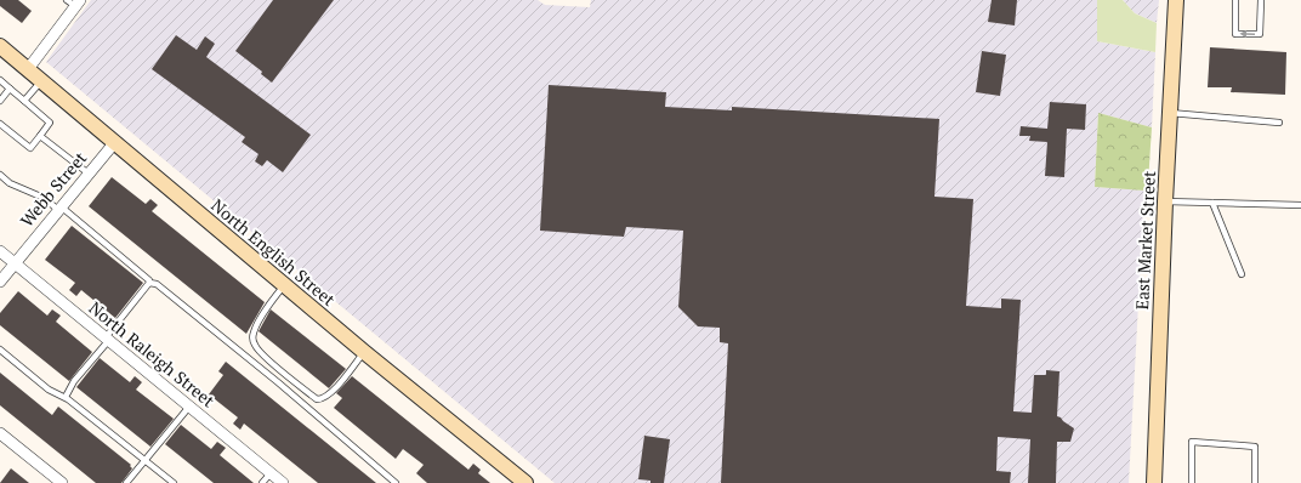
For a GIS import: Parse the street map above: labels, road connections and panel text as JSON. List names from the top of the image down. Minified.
{"streets":{"street":["Webb Street","East Market Street","North English Street","North Raleigh Street"]},"crossings":[["Webb Street","North English Street"],["Webb Street","North Raleigh Street"]]}
